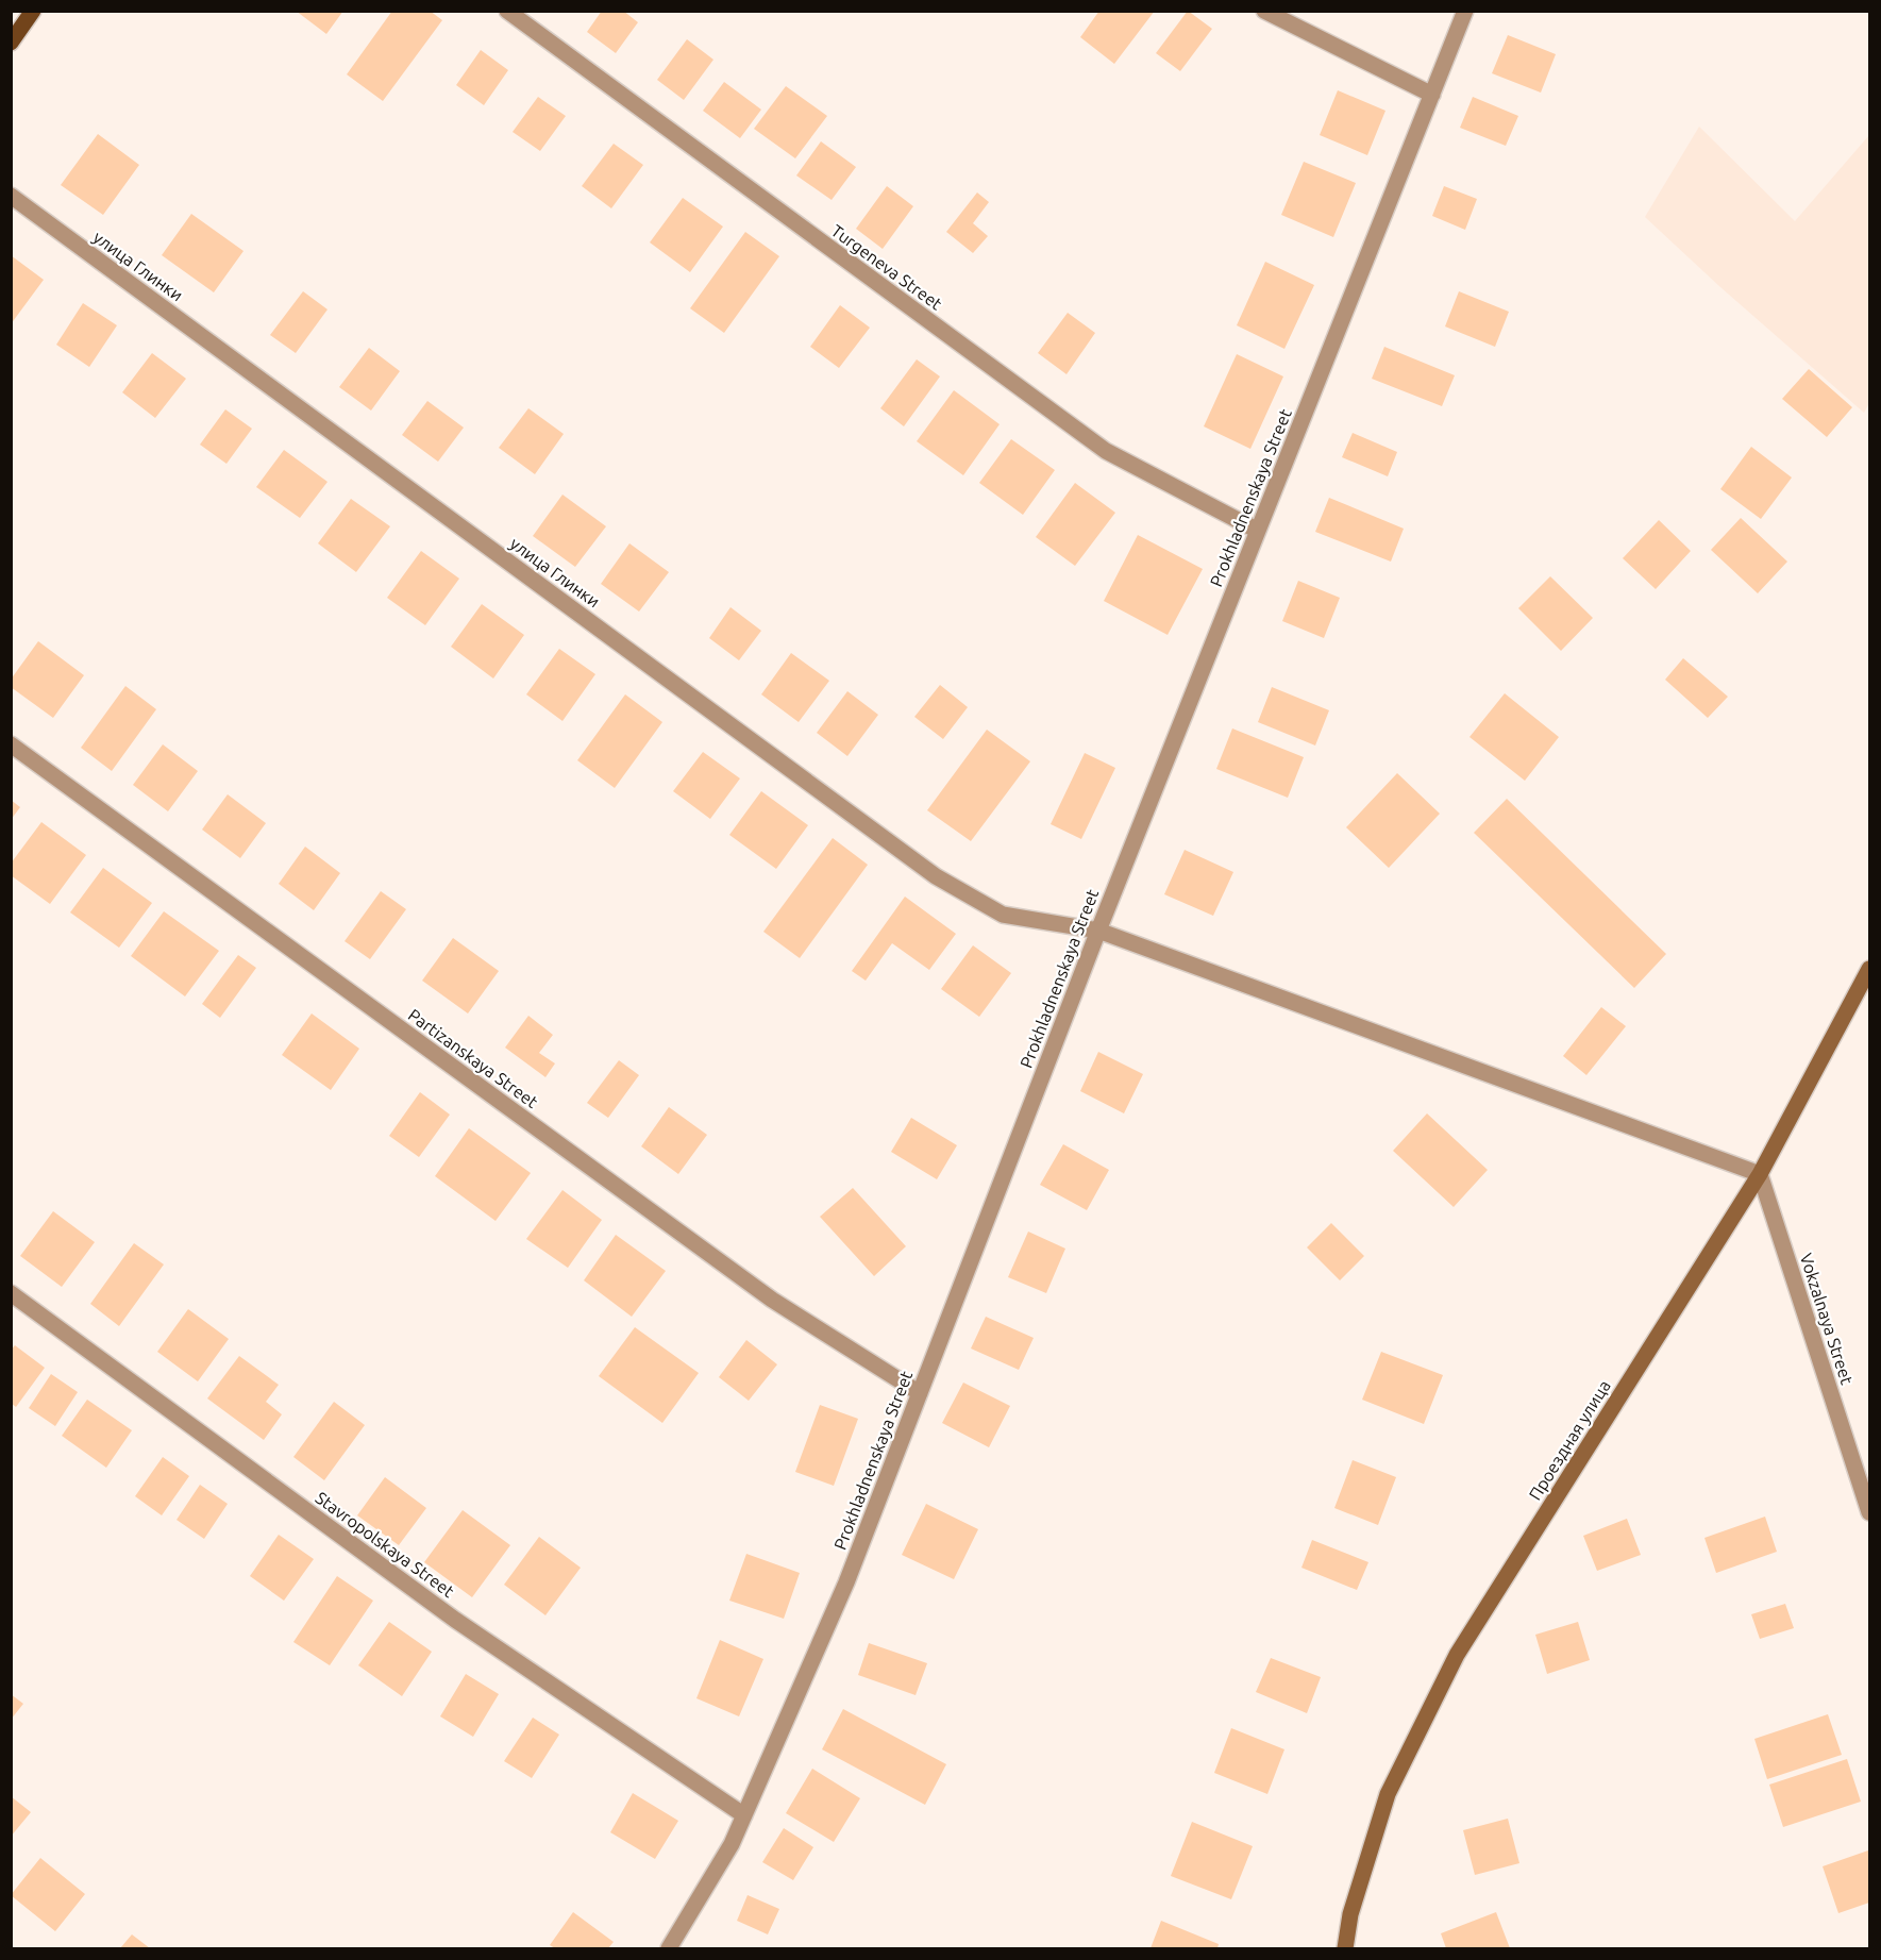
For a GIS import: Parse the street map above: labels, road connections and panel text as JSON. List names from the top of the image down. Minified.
{"streets":{"main road":["Проездная улица"],"street":["улица Глинки","Turgeneva Street","Prokhladnenskaya Street","Partizanskaya Street","Vokzalnaya Street","Stavropolskaya Street"]},"crossings":[["улица Глинки","Prokhladnenskaya Street"],["улица Глинки","Vokzalnaya Street"],["улица Глинки","Проездная улица"],["Turgeneva Street","Prokhladnenskaya Street"],["Prokhladnenskaya Street","Partizanskaya Street"],["Prokhladnenskaya Street","Stavropolskaya Street"],["Vokzalnaya Street","Проездная улица"]]}
